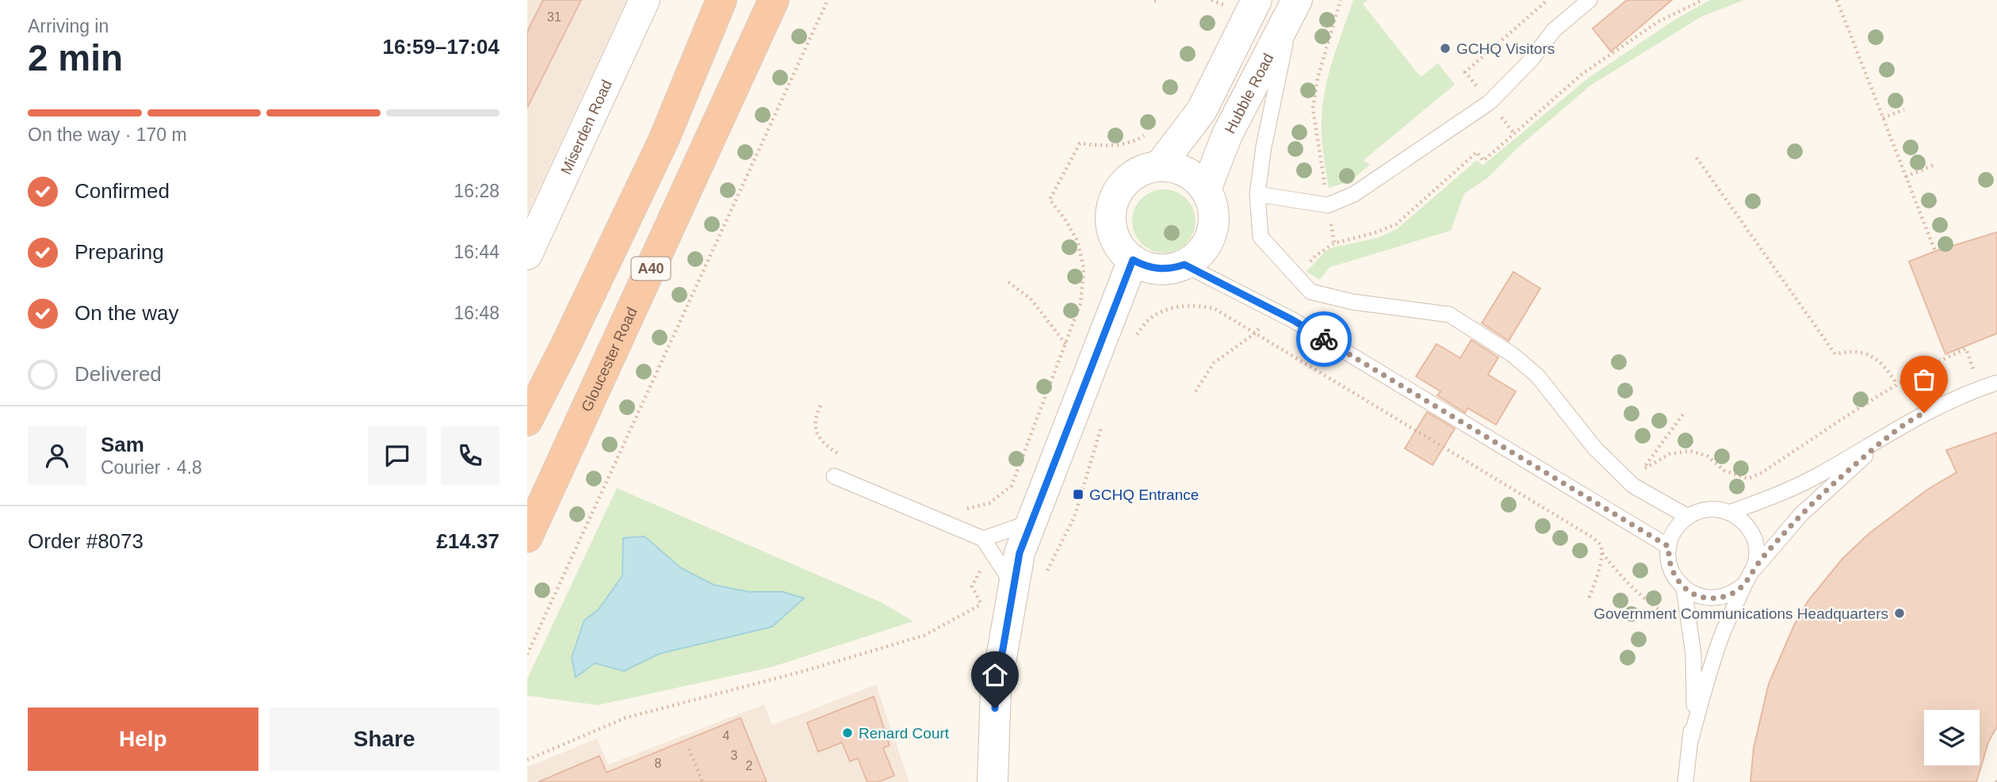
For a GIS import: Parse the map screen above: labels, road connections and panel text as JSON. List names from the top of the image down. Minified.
{"streets":{"highway":["A40","Gloucester Road"],"street":["Hubble Road","Miserden Road"]},"places":{"other":["GCHQ Visitors","Government Communications Headquarters","Renard Court"],"transit":["GCHQ Entrance"]},"house_numbers":["31","4","3","8","2"],"page":{"heading":["2 min","Arriving in","16:59–17:04"],"panel":["Sam","Courier · 4.8","Order #8073","£14.37"],"bar":"On the way · 170 m","list":[["Confirmed","16:28"],["Preparing","16:44"],["On the way","16:48"],"Delivered"],"buttons":["Help","Share"]}}
